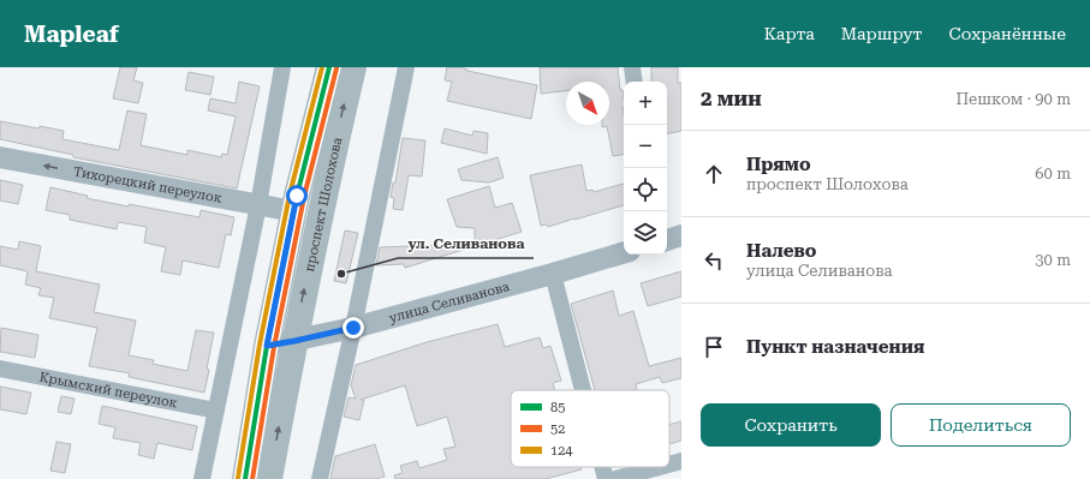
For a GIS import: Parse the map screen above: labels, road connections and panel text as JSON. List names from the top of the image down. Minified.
{"streets":{"main road":["проспект Шолохова"],"street":["Тихорецкий переулок","улица Селиванова","Крымский переулок"]},"crossings":[["Тихорецкий переулок","проспект Шолохова"],["проспект Шолохова","улица Селиванова"]],"one_way":["Тихорецкий переулок"],"places":["ул. Селиванова"],"lines":["transit line 85","transit line 124","transit line 52"],"legend":["85","52","124"],"north":"bottom right","page":{"header":"Mapleaf","nav":["Карта","Маршрут","Сохранённые"],"heading":["2 мин","Пешком · 90 m"],"map_buttons":["+","−"],"list":[["Прямо","проспект Шолохова","60 m"],["Налево","улица Селиванова","30 m"],"Пункт назначения"],"buttons":["Сохранить","Поделиться"]}}
